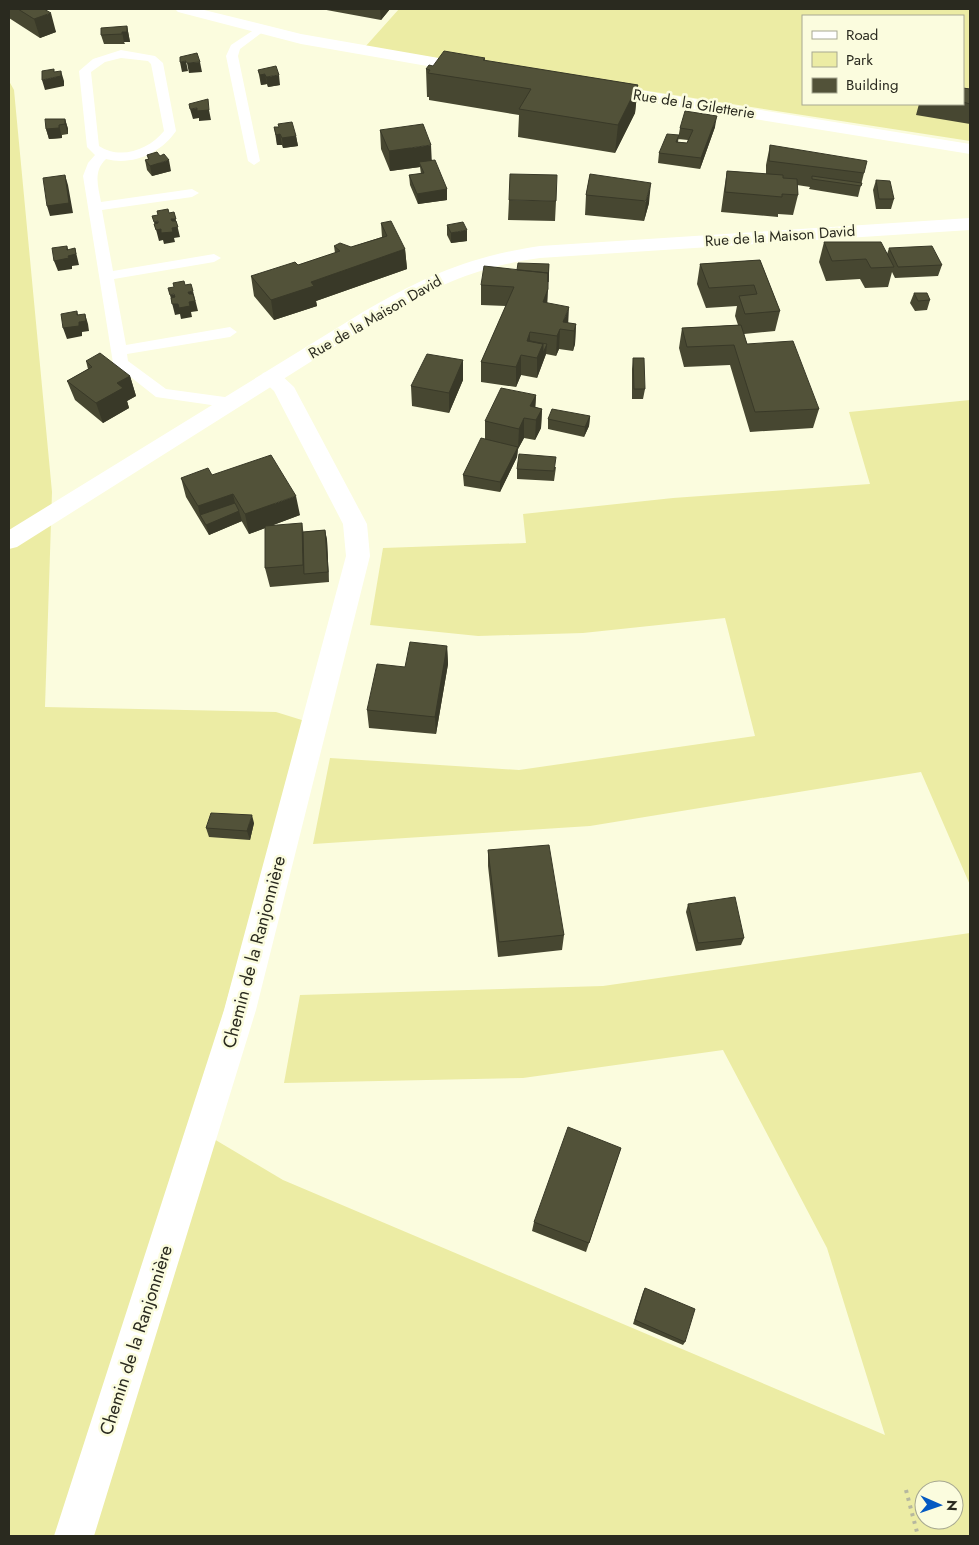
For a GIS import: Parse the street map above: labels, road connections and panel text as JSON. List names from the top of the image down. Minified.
{"streets":{"street":["Rue de la Giletterie","Rue de la Maison David","Chemin de la Ranjonnière"]},"crossings":[["Rue de la Maison David","Chemin de la Ranjonnière"]],"legend":["Road","Park","Building"],"north":"right"}
